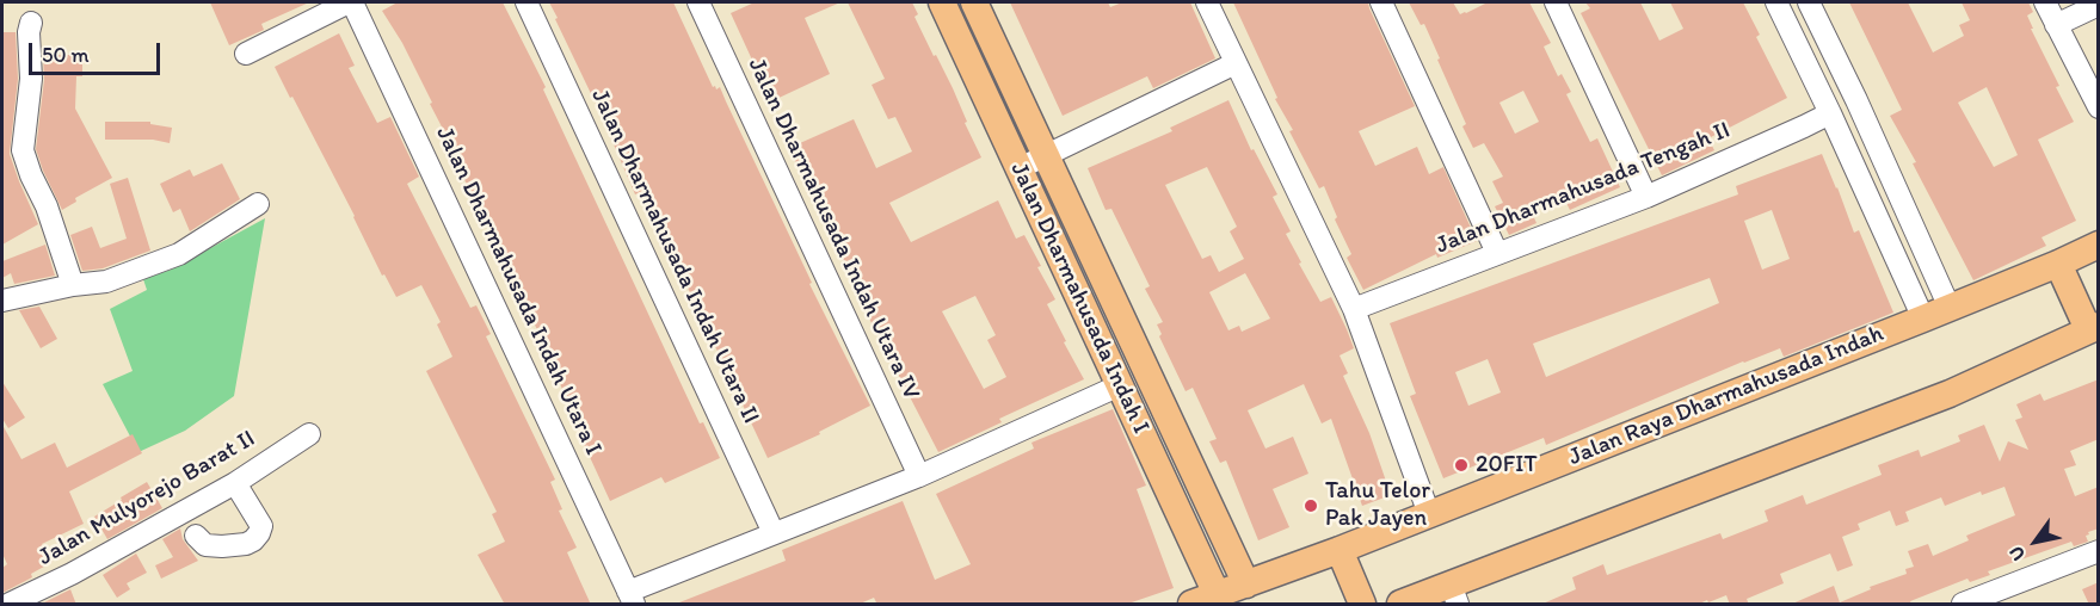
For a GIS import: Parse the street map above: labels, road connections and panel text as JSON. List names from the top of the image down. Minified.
{"streets":{"main road":["Jalan Dharmahusada Indah I","Jalan Raya Dharmahusada Indah"],"street":["Jalan Dharmahusada Tengah II","Jalan Dharmahusada Indah Utara IV","Jalan Dharmahusada Indah Utara II","Jalan Dharmahusada Indah Utara I","Jalan Mulyorejo Barat II"]},"crossings":[["Jalan Dharmahusada Indah I","Jalan Raya Dharmahusada Indah"]],"places":["20FIT","Tahu Telor Pak Jayen"],"scale_bar":"50 m","north":"bottom left"}
